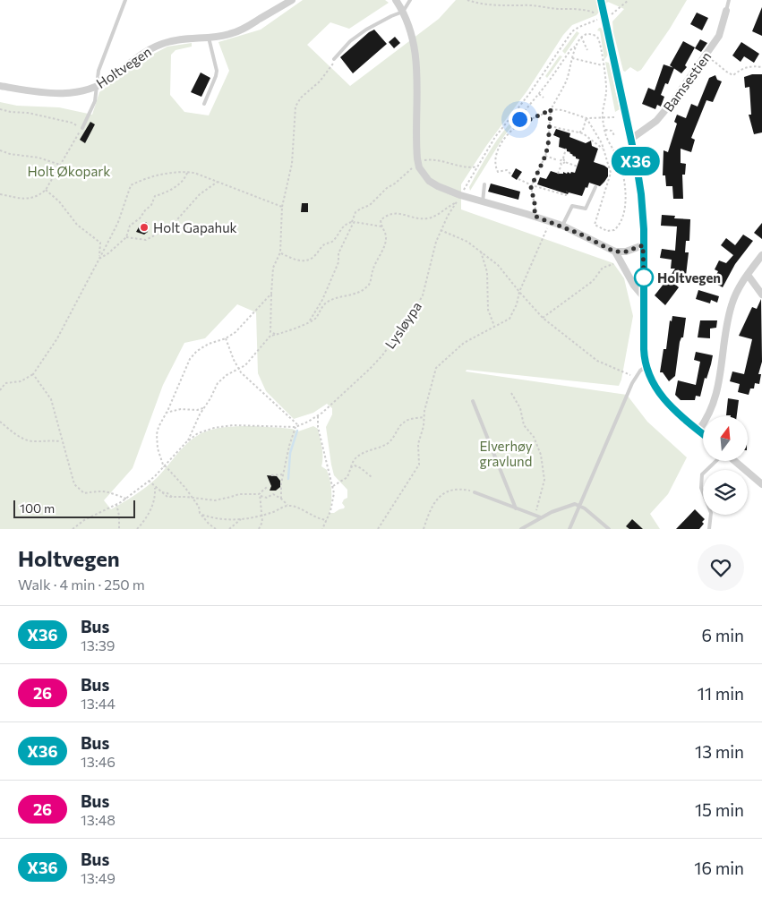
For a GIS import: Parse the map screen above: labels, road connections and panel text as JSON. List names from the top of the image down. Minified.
{"streets":{"street":["Holtvegen","Bamsestien"],"path":["Lysløypa"]},"parks":["Holt Økopark","Elverhøy gravlund"],"places":["Holt Gapahuk","Holtvegen"],"lines":["bus line X36"],"scale_bar":"100 m","north":"top","page":{"on_map":"X36","scale":"100 m","heading":["Holtvegen","Walk · 4 min · 250 m"],"list":[{"mark":"X36","name":"Bus","note":"13:39","value":"6 min"},{"mark":"26","name":"Bus","note":"13:44","value":"11 min"},{"mark":"X36","name":"Bus","note":"13:46","value":"13 min"},{"mark":"26","name":"Bus","note":"13:48","value":"15 min"},{"mark":"X36","name":"Bus","note":"13:49","value":"16 min"}]}}
